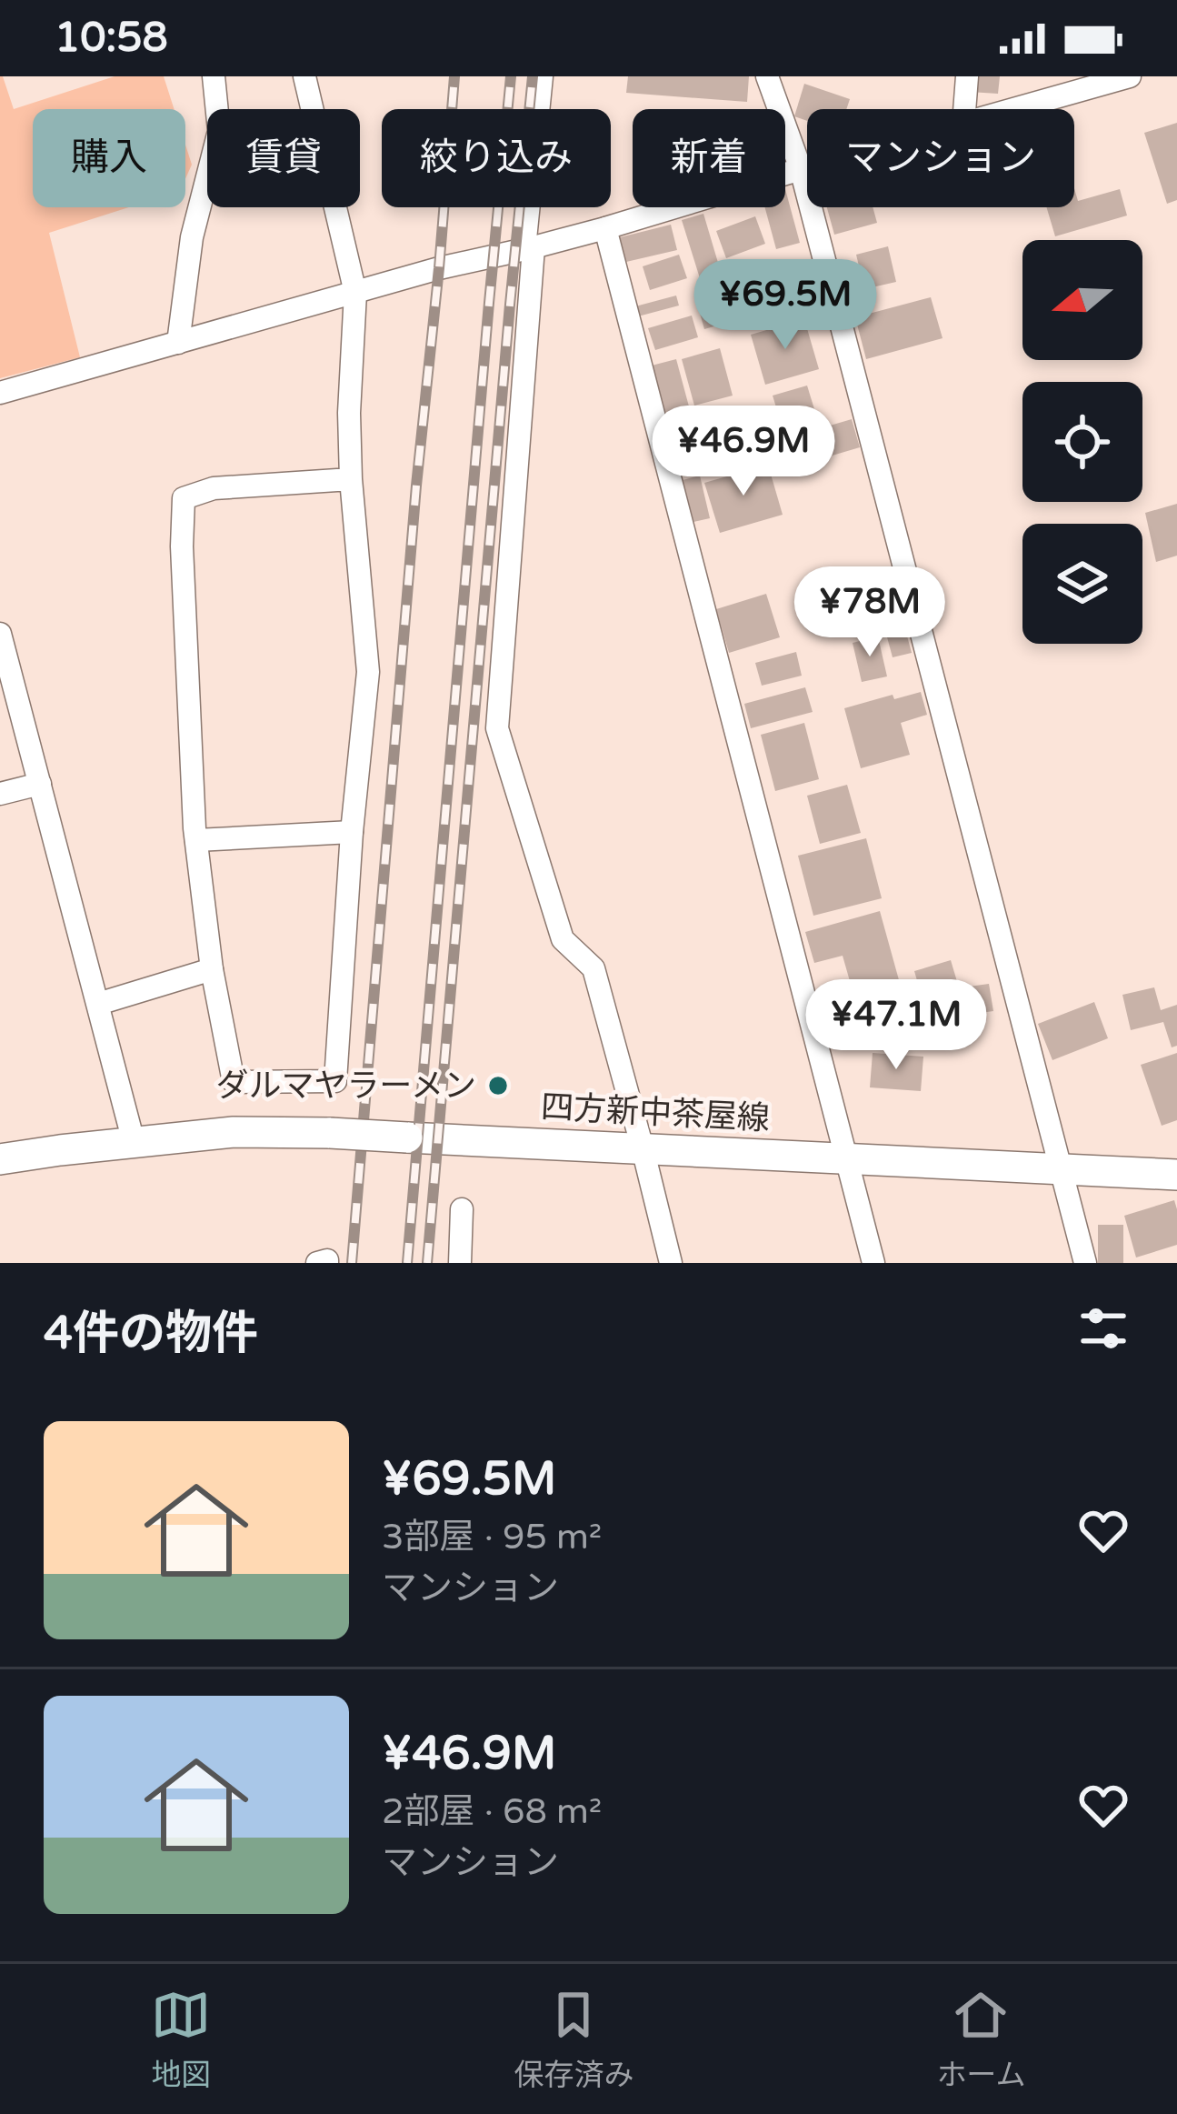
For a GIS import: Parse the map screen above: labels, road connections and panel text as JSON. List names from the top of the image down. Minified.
{"streets":{"main road":["四方新中茶屋線"]},"places":["ダルマヤラーメン"],"north":"left","page":{"status":"10:58","chip":["購入","賃貸","絞り込み","新着","マンション"],"price":["¥69.5M","¥46.9M","¥78M","¥47.1M"],"heading":"4件の物件","list":[{"name":"¥69.5M","note":"3部屋 · 95 m² · マンション"},{"name":"¥46.9M","note":"2部屋 · 68 m² · マンション"}],"tabs":["地図","保存済み","ホーム"]}}
